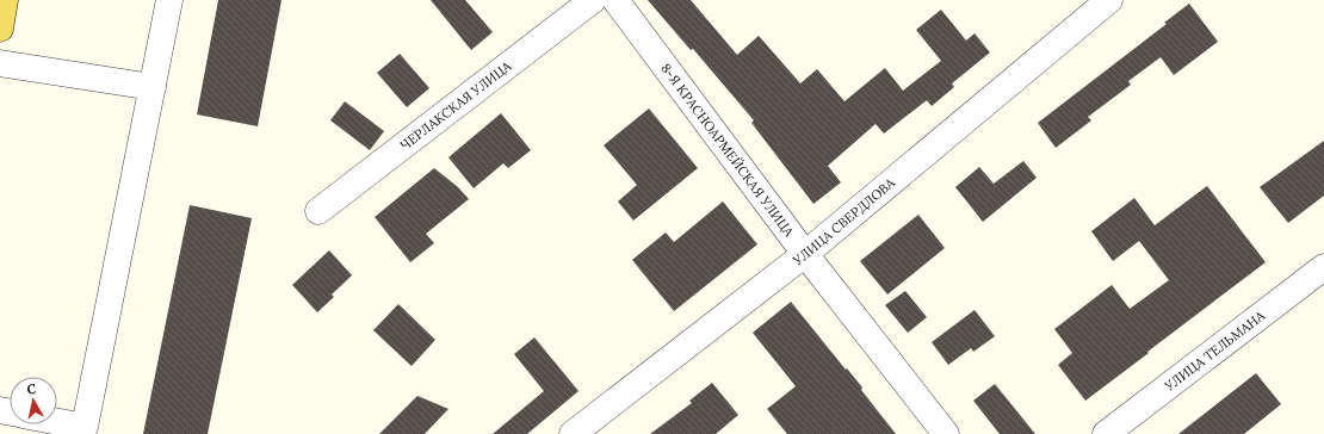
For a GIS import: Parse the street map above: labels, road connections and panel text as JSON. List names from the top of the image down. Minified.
{"streets":{"street":["ЧЕРЛАКСКАЯ УЛИЦА","8-Я КРАСНОАРМЕЙСКАЯ УЛИЦА","УЛИЦА СВЕРДЛОВА","УЛИЦА ТЕЛЬМАНА"]},"crossings":[["8-Я КРАСНОАРМЕЙСКАЯ УЛИЦА","УЛИЦА СВЕРДЛОВА"]],"north":"top"}
